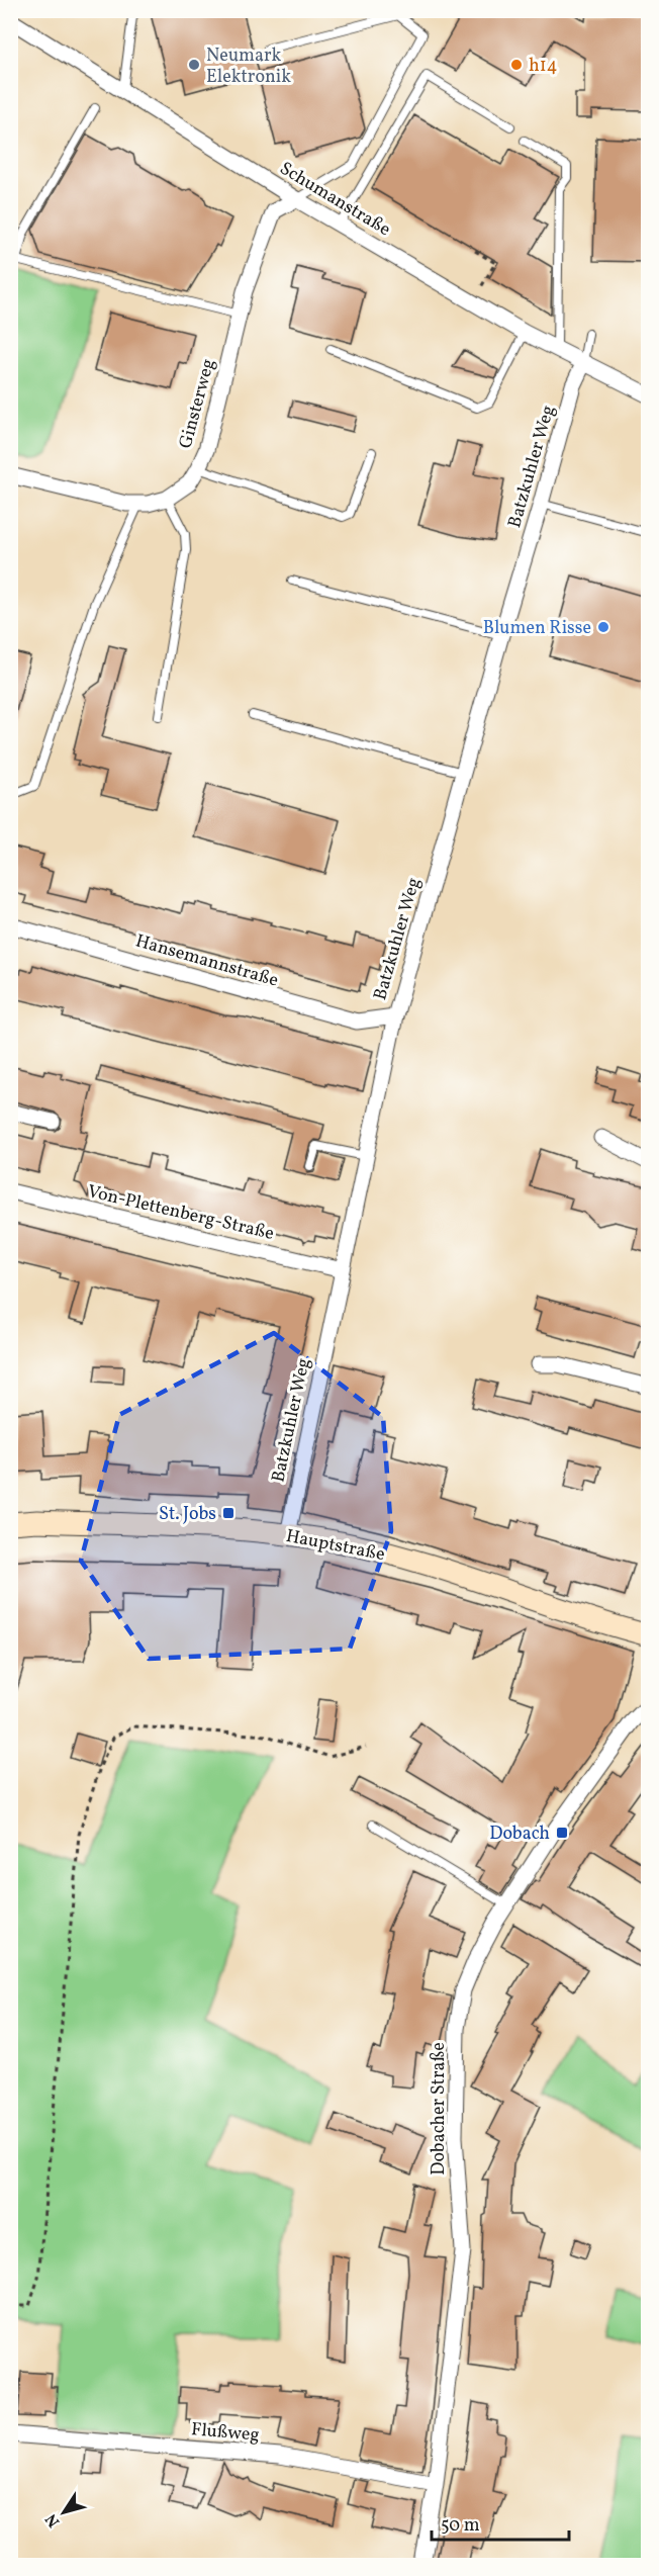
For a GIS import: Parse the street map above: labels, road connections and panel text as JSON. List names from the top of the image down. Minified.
{"streets":{"main road":["Hauptstraße"],"street":["Schumanstraße","Ginsterweg","Batzkuhler Weg","Hansemannstraße","Von-Plettenberg-Straße","Dobacher Straße","Flußweg"]},"crossings":[["Schumanstraße","Ginsterweg"],["Schumanstraße","Batzkuhler Weg"],["Batzkuhler Weg","Hansemannstraße"],["Batzkuhler Weg","Von-Plettenberg-Straße"],["Batzkuhler Weg","Hauptstraße"],["Dobacher Straße","Flußweg"]],"places":{"other":["Neumark Elektronik","h14","Blumen Risse"],"transit":["St. Jobs","Dobach"]},"scale_bar":"50 m","north":"bottom left"}
